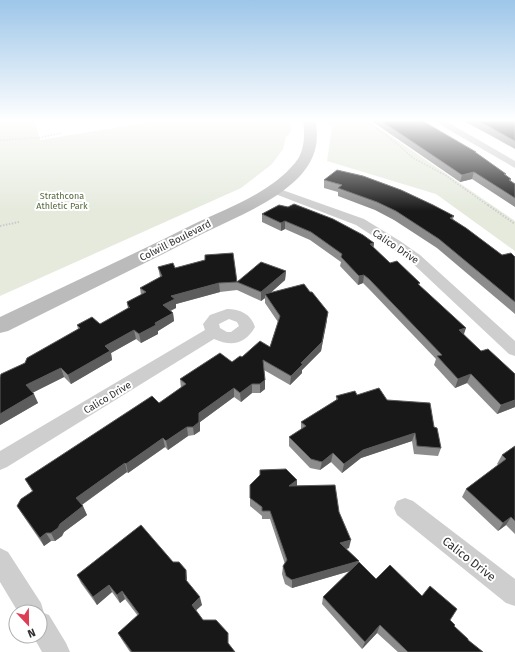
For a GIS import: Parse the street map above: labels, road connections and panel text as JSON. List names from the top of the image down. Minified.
{"streets":{"street":["Colwill Boulevard","Calico Drive"]},"crossings":[["Colwill Boulevard","Calico Drive"]],"parks":["Strathcona Athletic Park"],"north":"bottom"}
